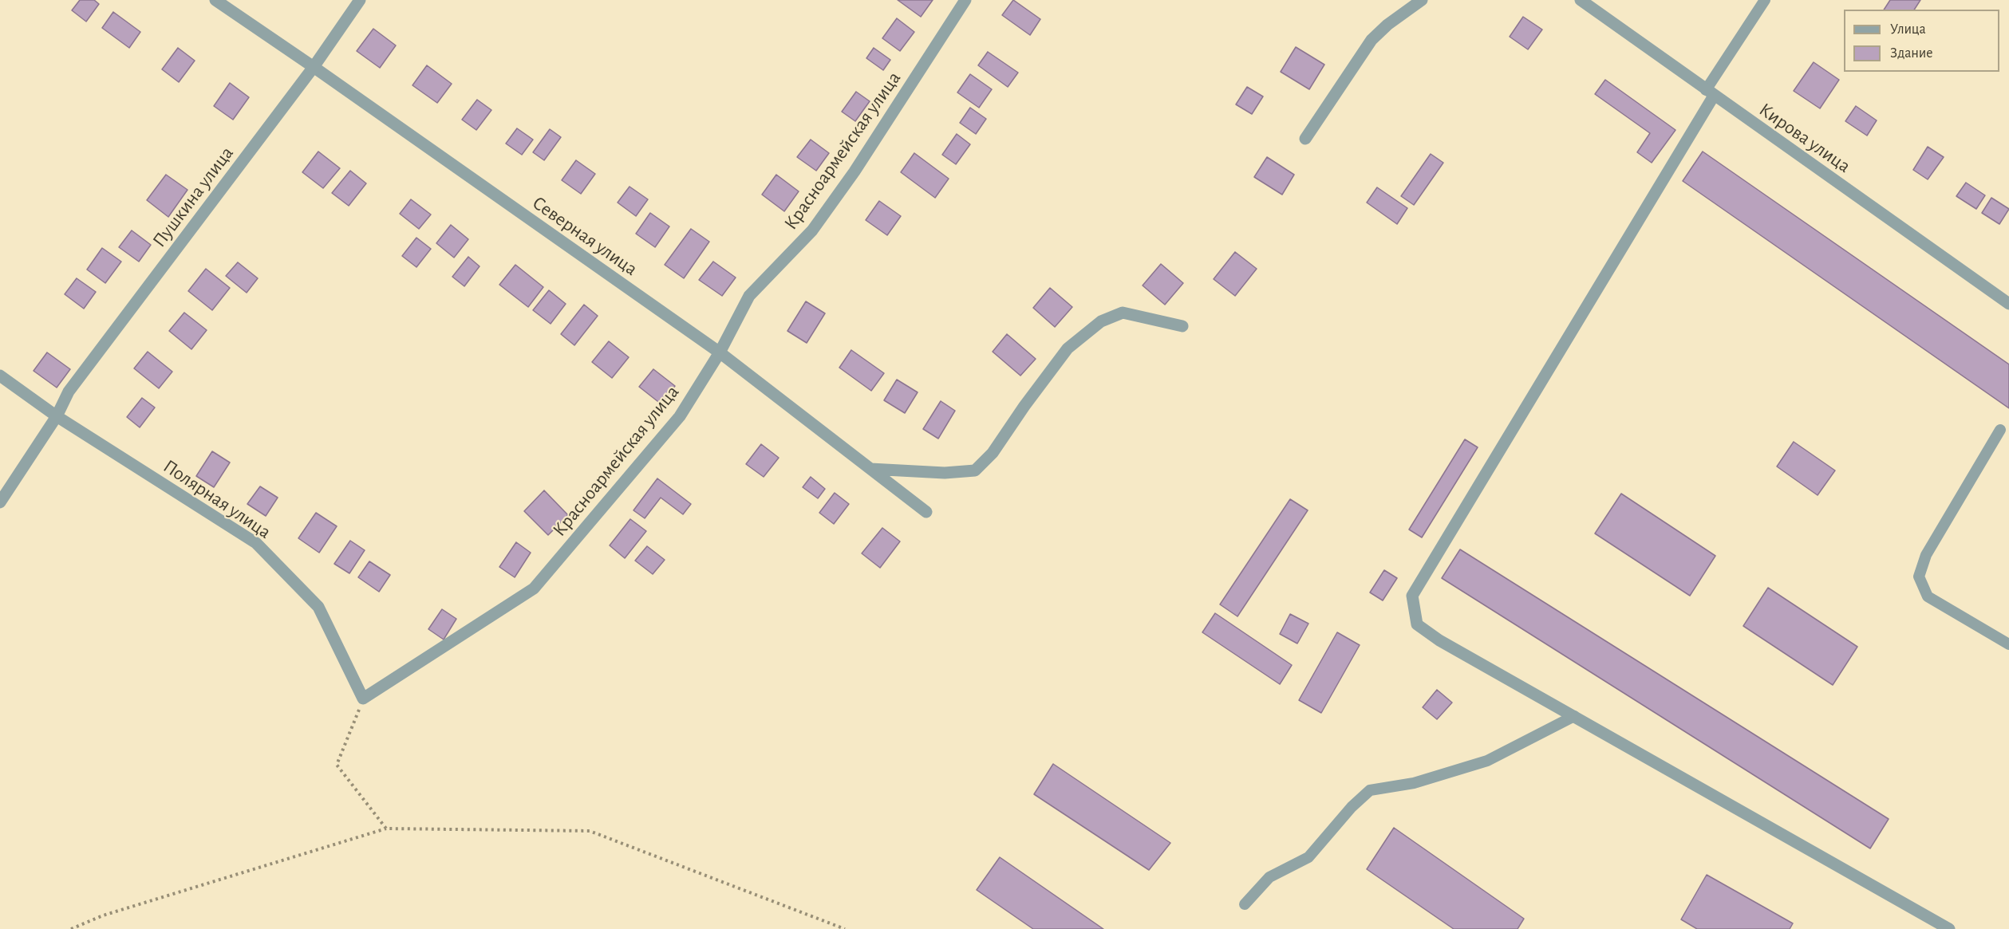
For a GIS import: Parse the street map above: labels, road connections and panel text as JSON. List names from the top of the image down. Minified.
{"streets":{"street":["Кирова улица","Красноармейская улица","Пушкина улица","Северная улица","Полярная улица"]},"crossings":[["Красноармейская улица","Северная улица"],["Красноармейская улица","Полярная улица"],["Пушкина улица","Северная улица"],["Пушкина улица","Полярная улица"]],"legend":["Улица","Здание"]}
